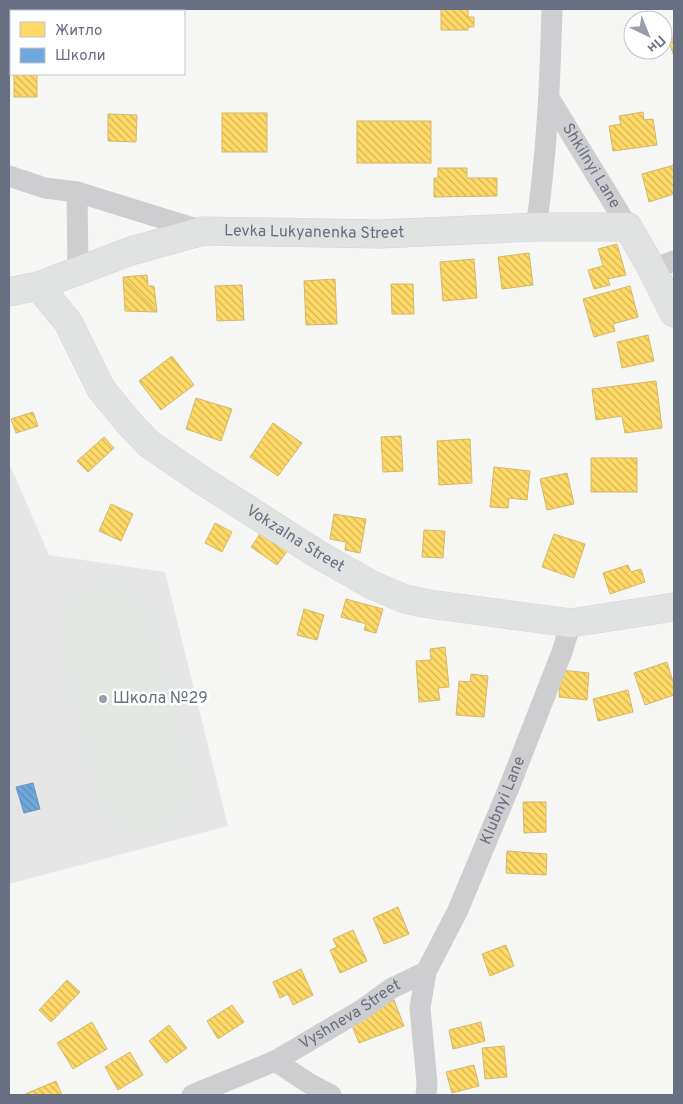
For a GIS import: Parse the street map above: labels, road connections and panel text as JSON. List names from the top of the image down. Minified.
{"streets":{"street":["Shkilnyi Lane","Levka Lukyanenka Street","Vokzalna Street","Klubnyi Lane","Vyshneva Street"]},"crossings":[["Shkilnyi Lane","Levka Lukyanenka Street"],["Vokzalna Street","Klubnyi Lane"],["Klubnyi Lane","Vyshneva Street"]],"places":["Школа №29"],"legend":["Житло","Школи"],"north":"bottom right"}
